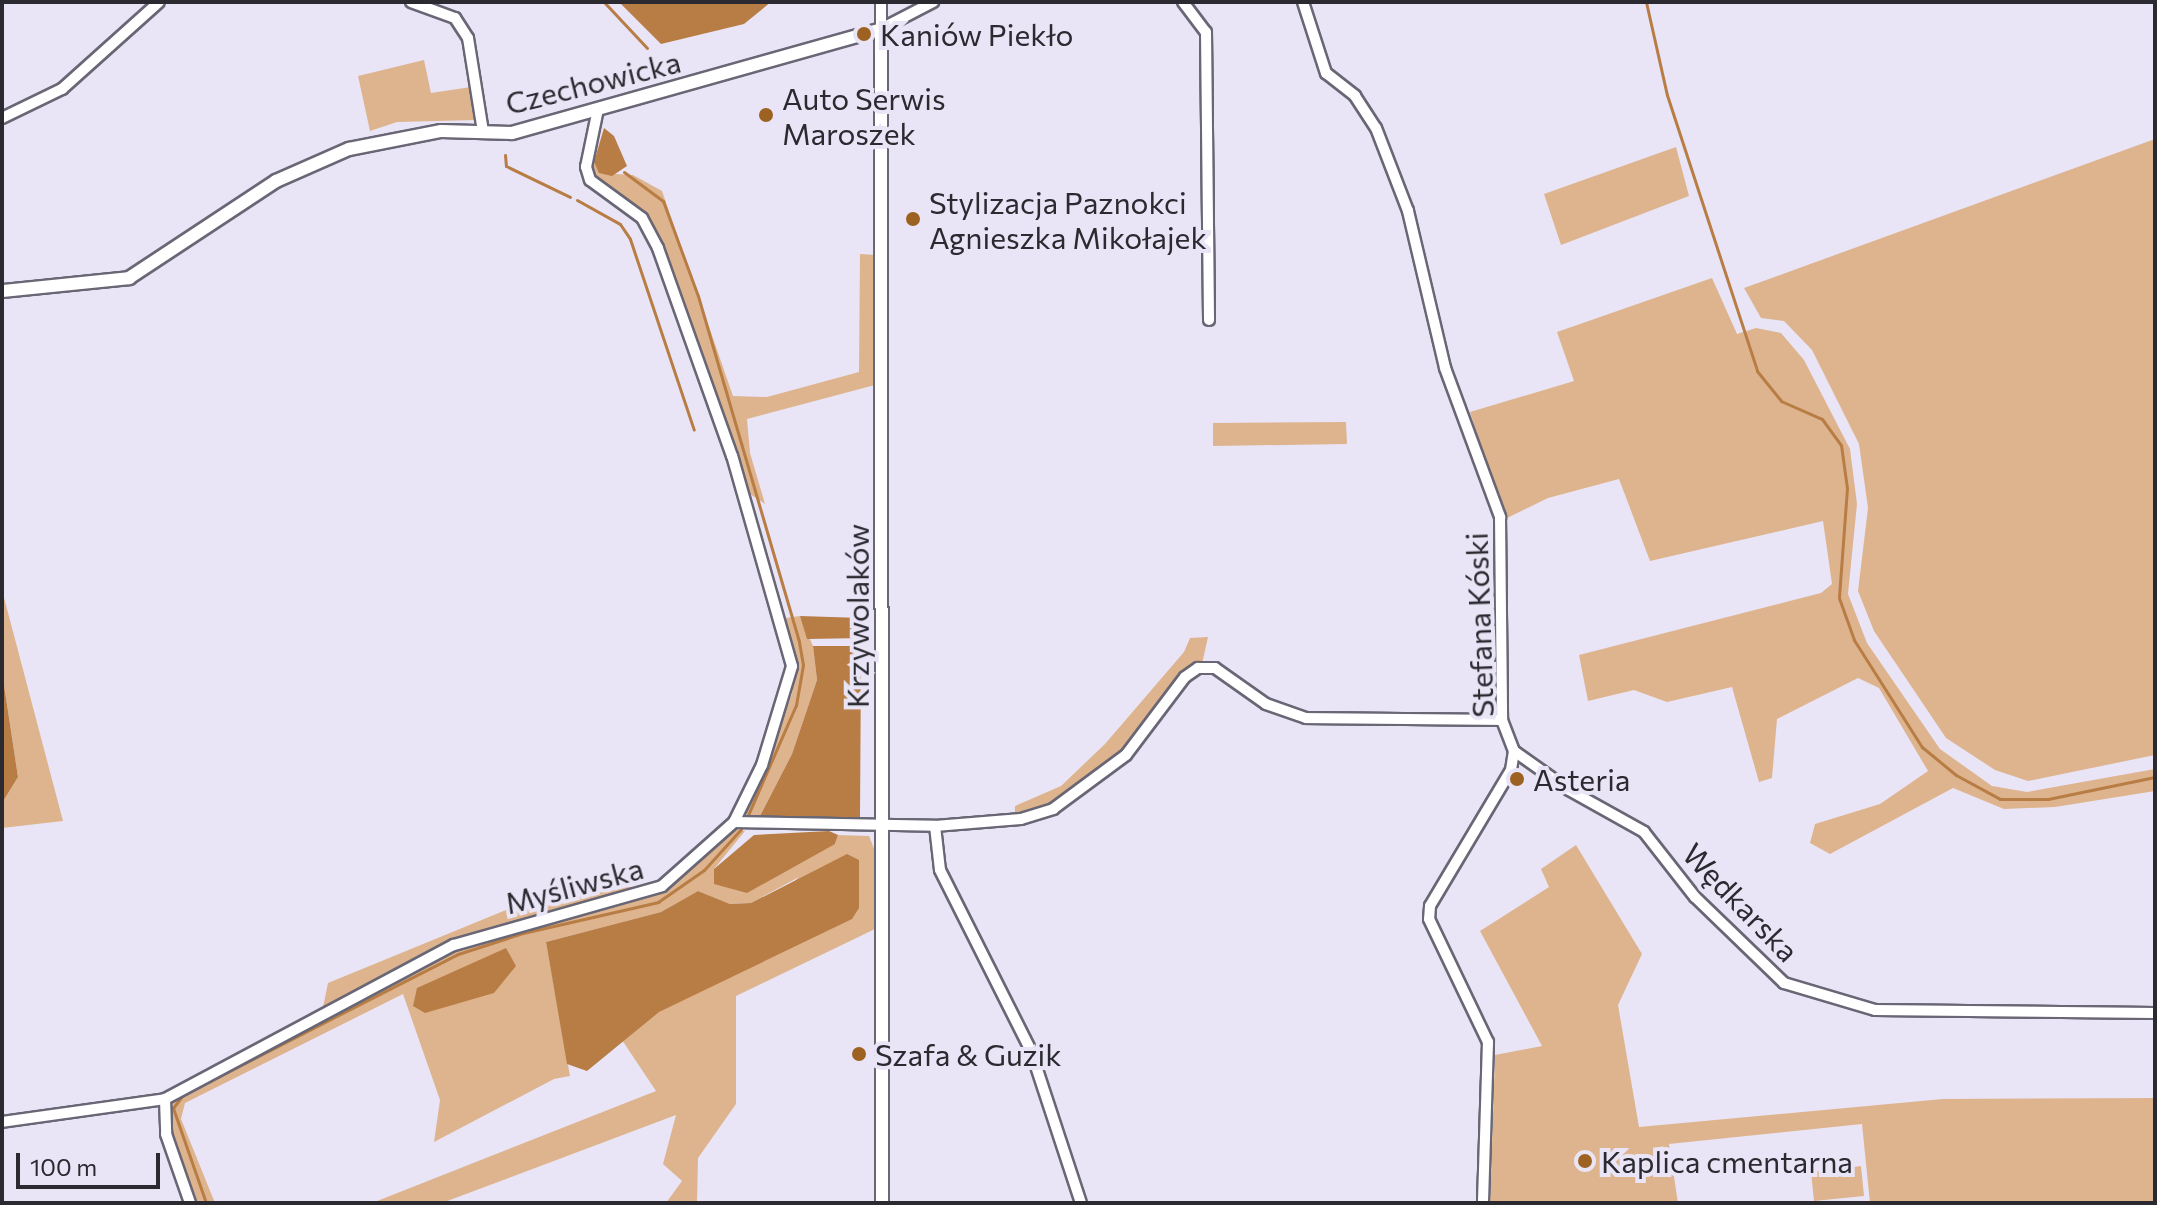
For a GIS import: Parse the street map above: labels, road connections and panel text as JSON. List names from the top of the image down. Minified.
{"streets":{"street":["Czechowicka","Krzywolaków","Stefana Kóski","Myśliwska","Wędkarska"]},"crossings":[["Czechowicka","Krzywolaków"],["Czechowicka","Myśliwska"],["Stefana Kóski","Wędkarska"]],"places":["Kaniów Piekło","Auto Serwis Maroszek","Stylizacja Paznokci Agnieszka Mikołajek","Asteria","Szafa & Guzik","Kaplica cmentarna"],"scale_bar":"100 m"}
